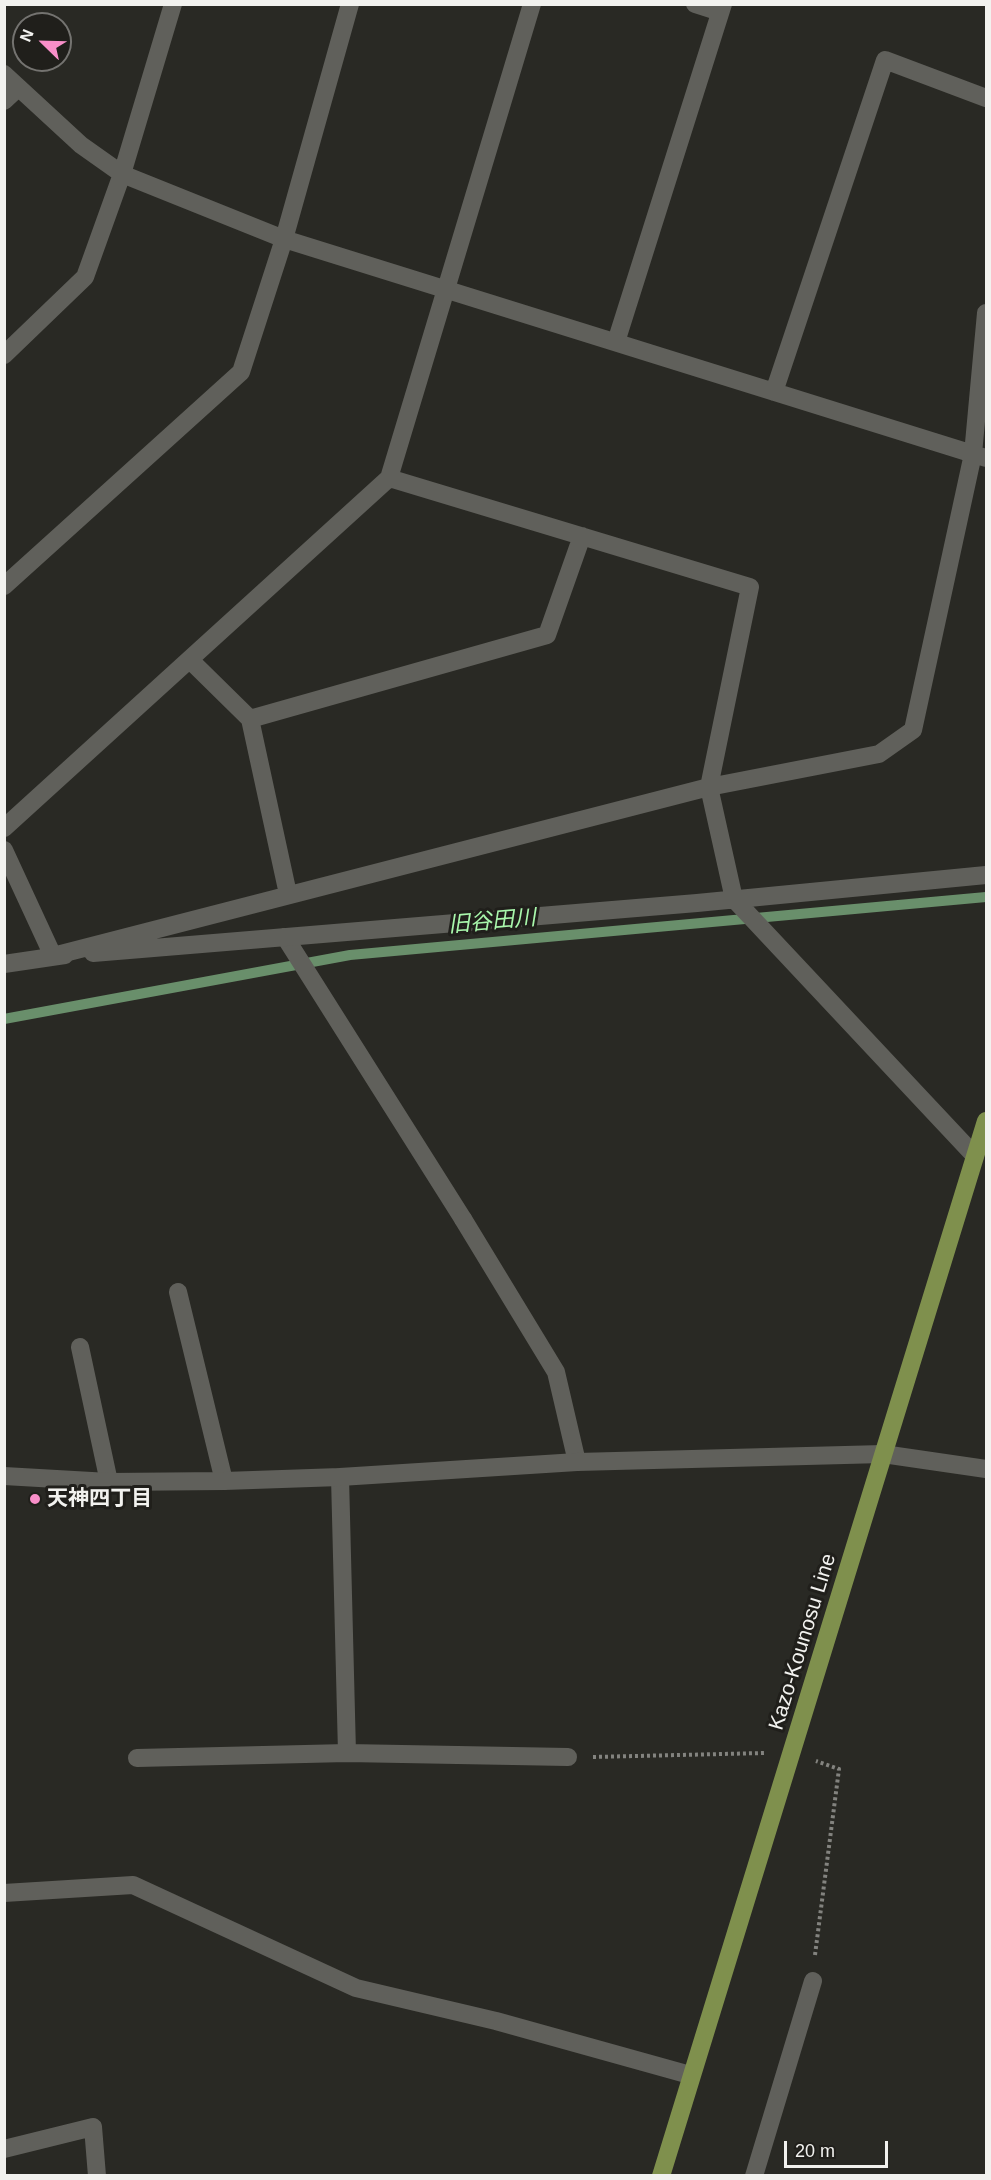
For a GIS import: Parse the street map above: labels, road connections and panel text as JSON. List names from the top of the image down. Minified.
{"streets":{"main road":["Kazo-Kounosu Line"]},"water":["旧谷田川"],"places":["天神四丁目"],"scale_bar":"20 m","north":"top left"}
